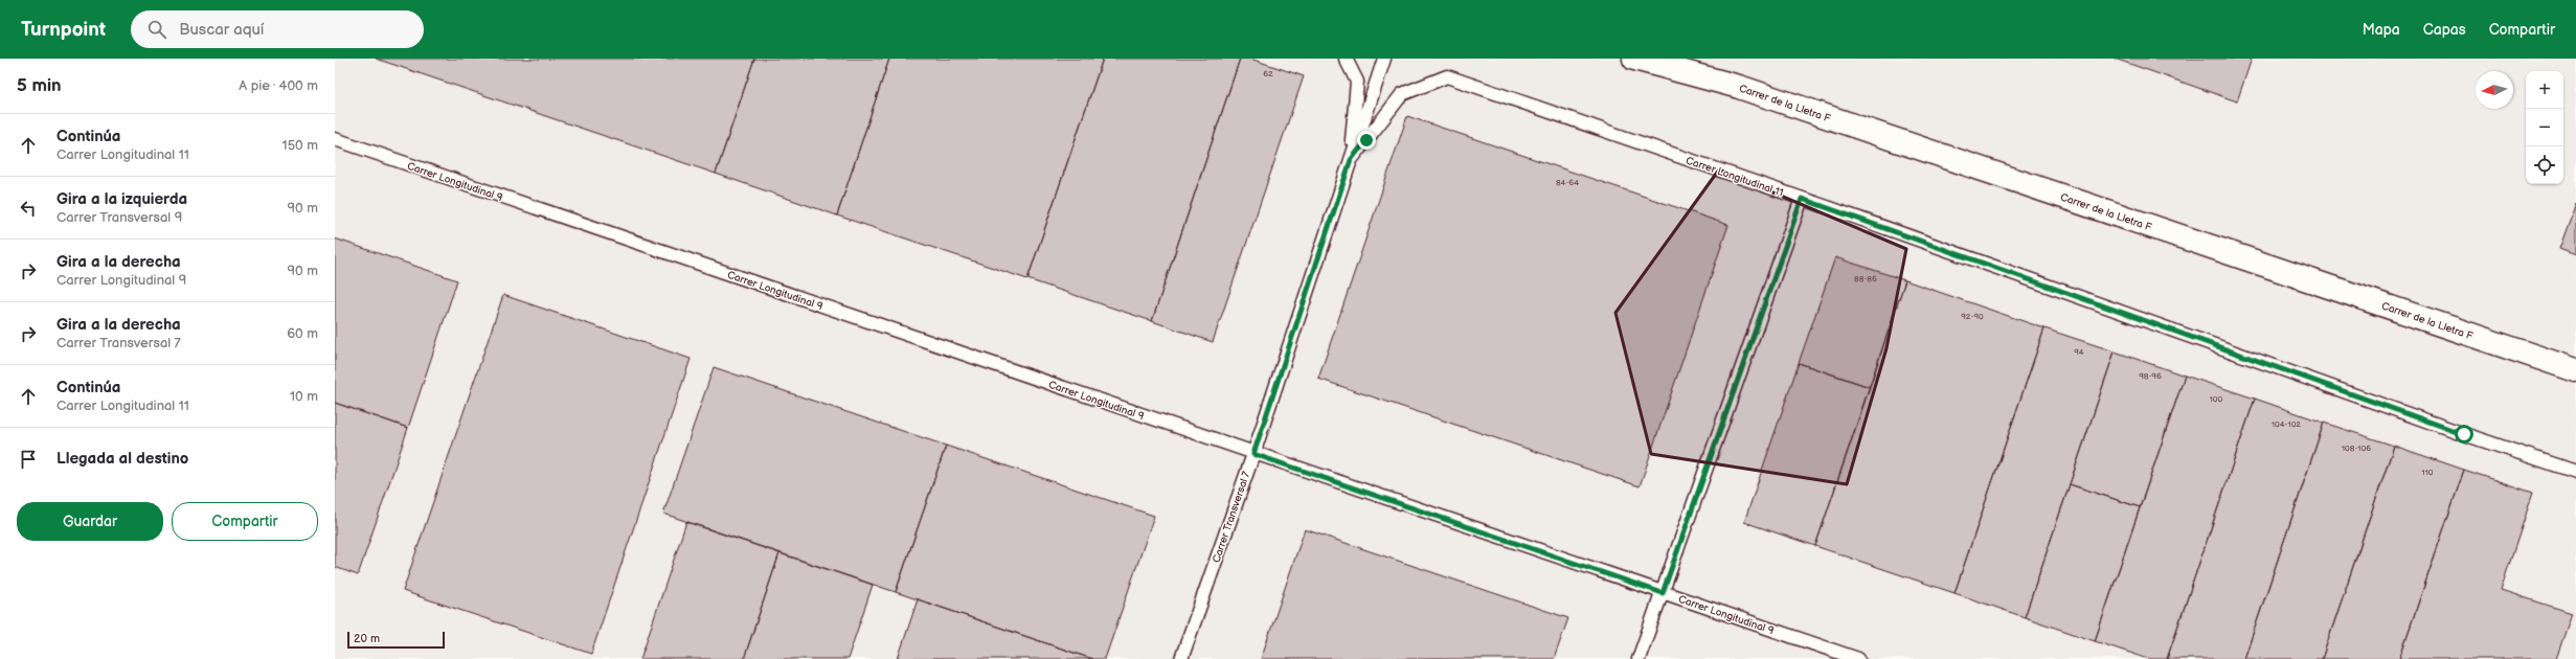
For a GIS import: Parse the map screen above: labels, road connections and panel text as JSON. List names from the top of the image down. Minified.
{"streets":{"street":["Carrer de la Lletra F"],"lane":["Carrer Longitudinal 11","Carrer Longitudinal 9","Carrer Transversal 7"]},"crossings":[["Carrer Longitudinal 11","Carrer Transversal 7"],["Carrer Longitudinal 9","Carrer Transversal 7"]],"house_numbers":["62","84-64","88-86","92-90","94","98-96","100","104-102","108-106","110"],"scale_bar":"20 m","north":"left","page":{"header":"Turnpoint","search":"Buscar aquí","nav":["Mapa","Capas","Compartir"],"heading":["5 min","A pie · 400 m"],"map_buttons":["+","−"],"list":[["Continúa","Carrer Longitudinal 11","150 m"],["Gira a la izquierda","Carrer Transversal 9","90 m"],["Gira a la derecha","Carrer Longitudinal 9","90 m"],["Gira a la derecha","Carrer Transversal 7","60 m"],["Continúa","Carrer Longitudinal 11","10 m"],"Llegada al destino"],"buttons":["Guardar","Compartir"],"scale":"20 m"}}
